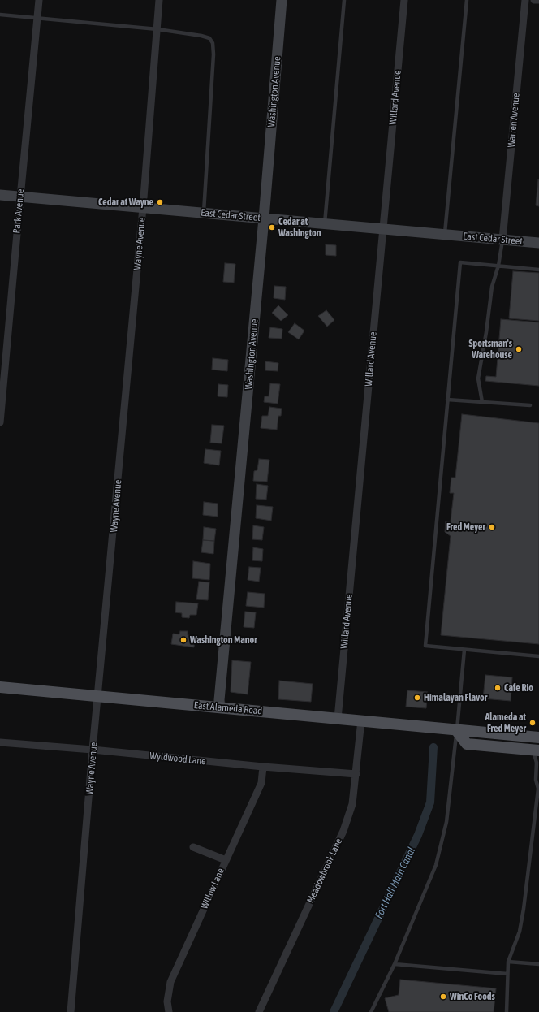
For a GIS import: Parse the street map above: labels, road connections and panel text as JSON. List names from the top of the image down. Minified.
{"streets":{"main road":["East Alameda Road"],"street":["Washington Avenue","Willard Avenue","Warren Avenue","Park Avenue","East Cedar Street","Wayne Avenue","Wyldwood Lane","Meadowbrook Lane","Willow Lane"]},"crossings":[["Washington Avenue","East Cedar Street"],["Washington Avenue","East Alameda Road"],["Willard Avenue","East Cedar Street"],["Willard Avenue","East Alameda Road"],["Warren Avenue","East Cedar Street"],["Park Avenue","East Cedar Street"],["East Cedar Street","Wayne Avenue"],["Wayne Avenue","East Alameda Road"],["Wayne Avenue","Wyldwood Lane"],["East Alameda Road","Meadowbrook Lane"],["Wyldwood Lane","Meadowbrook Lane"],["Wyldwood Lane","Willow Lane"]],"water":["Fort Hall Main Canal"],"places":["Cedar at Wayne","Cedar at Washington","Sportsman's Warehouse","Fred Meyer","Washington Manor","Cafe Rio","Himalayan Flavor","Alameda at Fred Meyer","WinCo Foods"]}
